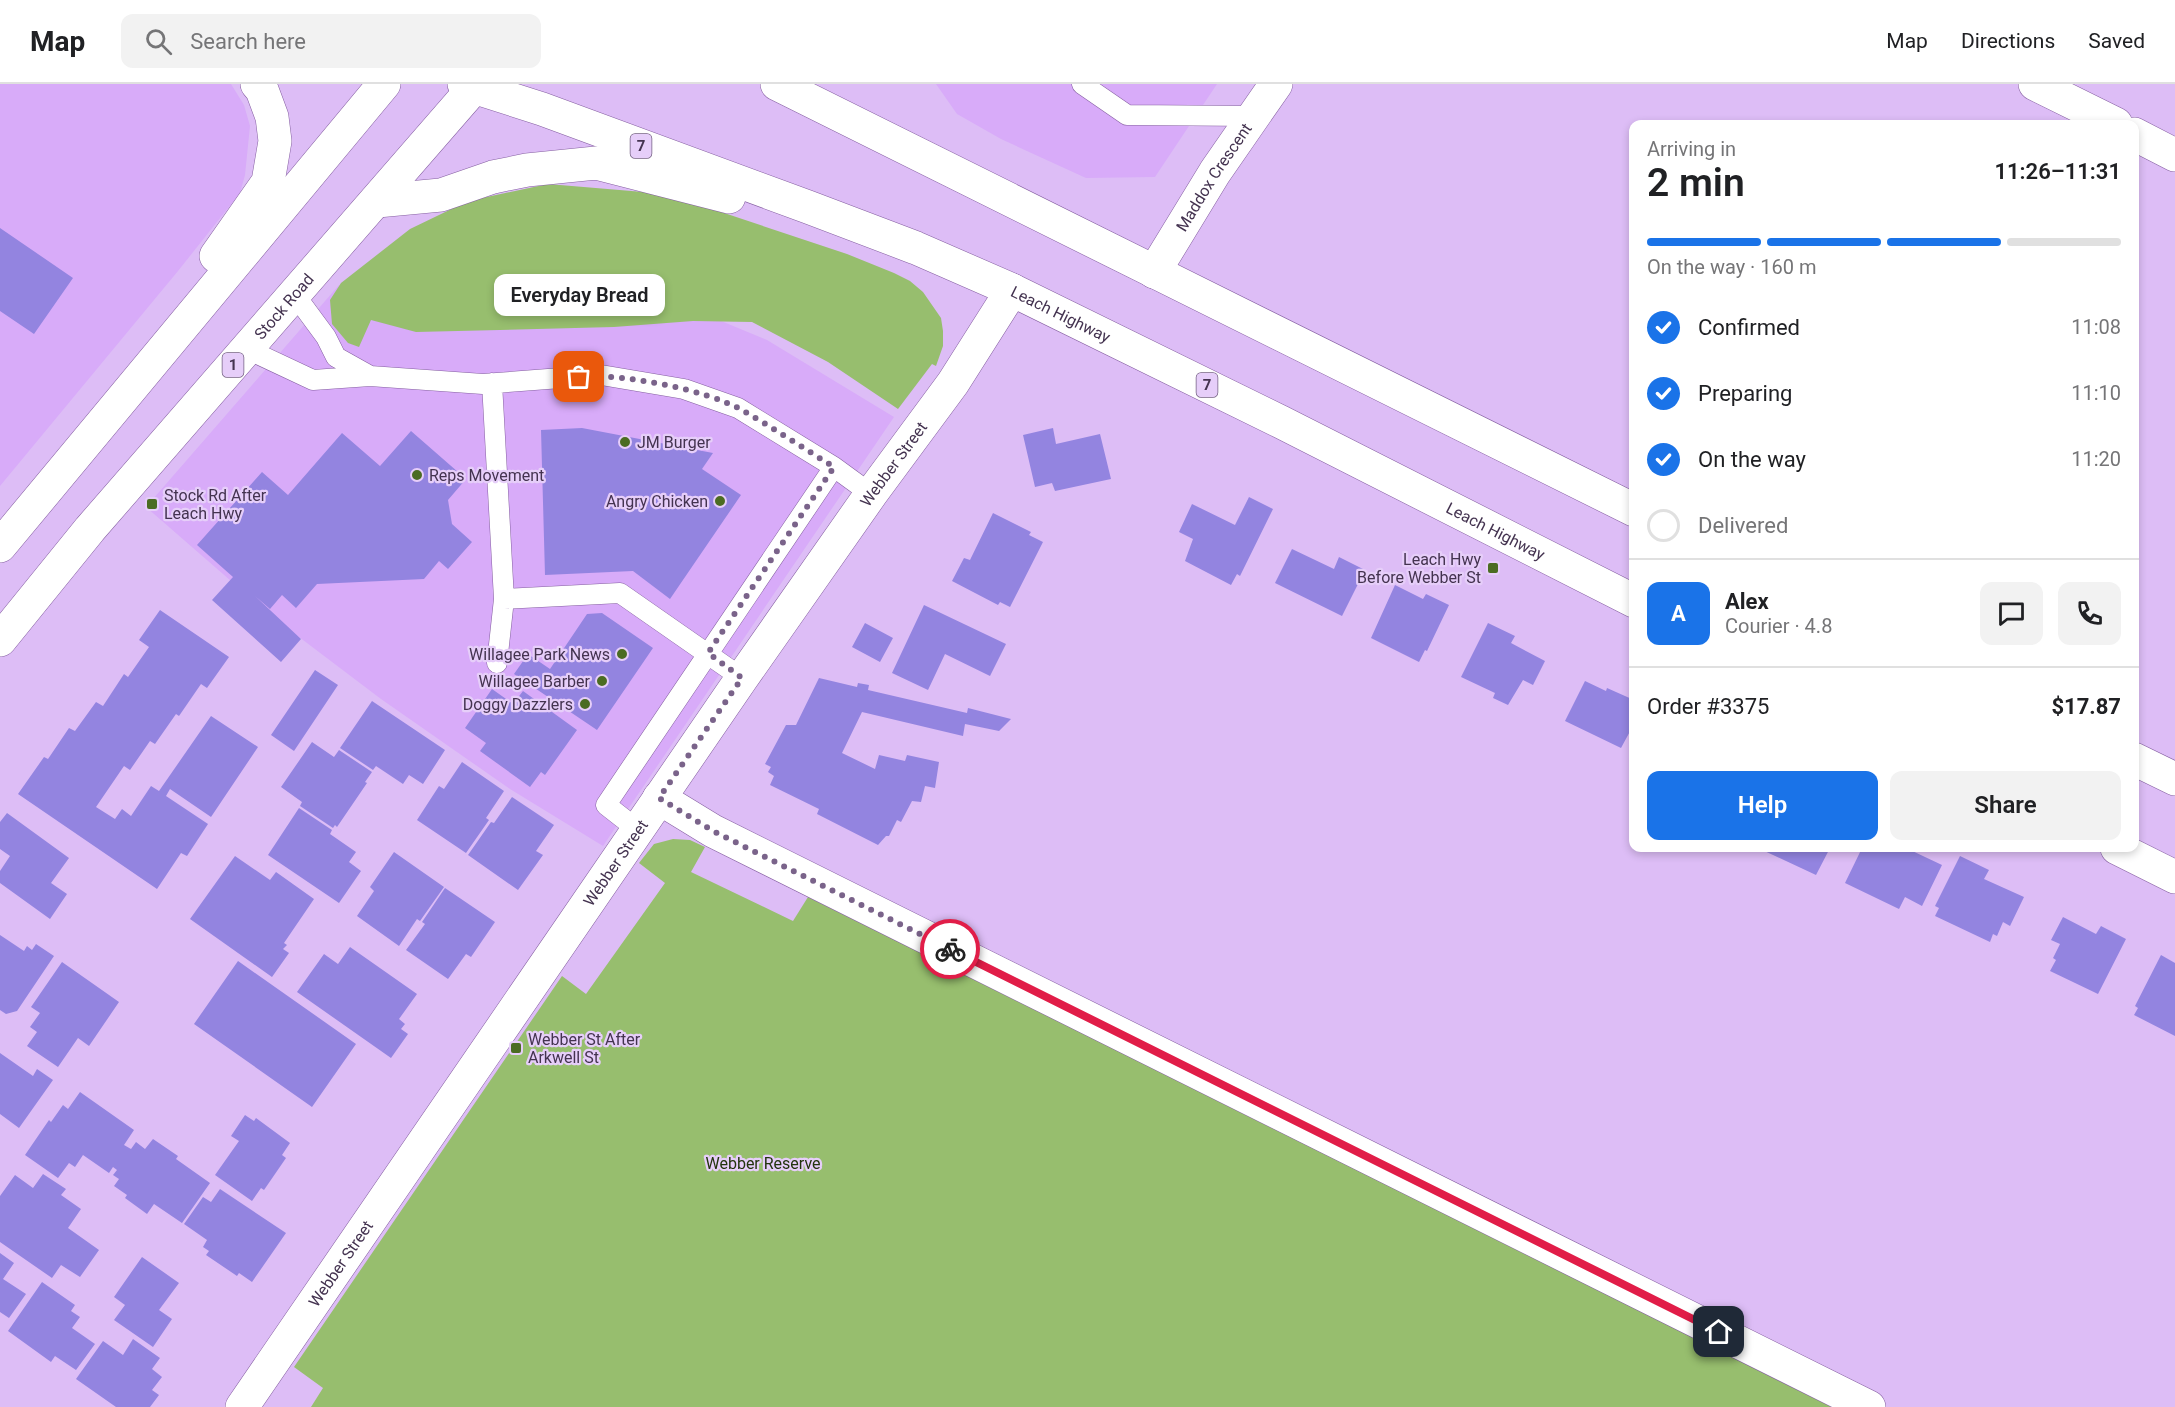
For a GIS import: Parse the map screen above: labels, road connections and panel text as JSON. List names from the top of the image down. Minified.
{"streets":{"main road":["7","Maddox Crescent","Stock Road","Leach Highway","1","Webber Street"]},"crossings":[["Stock Road","Leach Highway"],["Leach Highway","Webber Street"]],"parks":["Webber Reserve"],"places":{"other":["Everyday Bread","JM Burger","Reps Movement","Angry Chicken","Willagee Park News","Willagee Barber","Doggy Dazzlers"],"transit":["Stock Rd After Leach Hwy","Leach Hwy Before Webber St","Webber St After Arkwell St"]},"page":{"header":"Map","search":"Search here","nav":["Map","Directions","Saved"],"heading":["2 min","Arriving in","11:26–11:31"],"panel":["Alex","Courier · 4.8","Order #3375","$17.87"],"bar":"On the way · 160 m","bubble":"Everyday Bread","list":[["Confirmed","11:08"],["Preparing","11:10"],["On the way","11:20"],"Delivered"],"round":"A","buttons":["Help","Share"]}}
